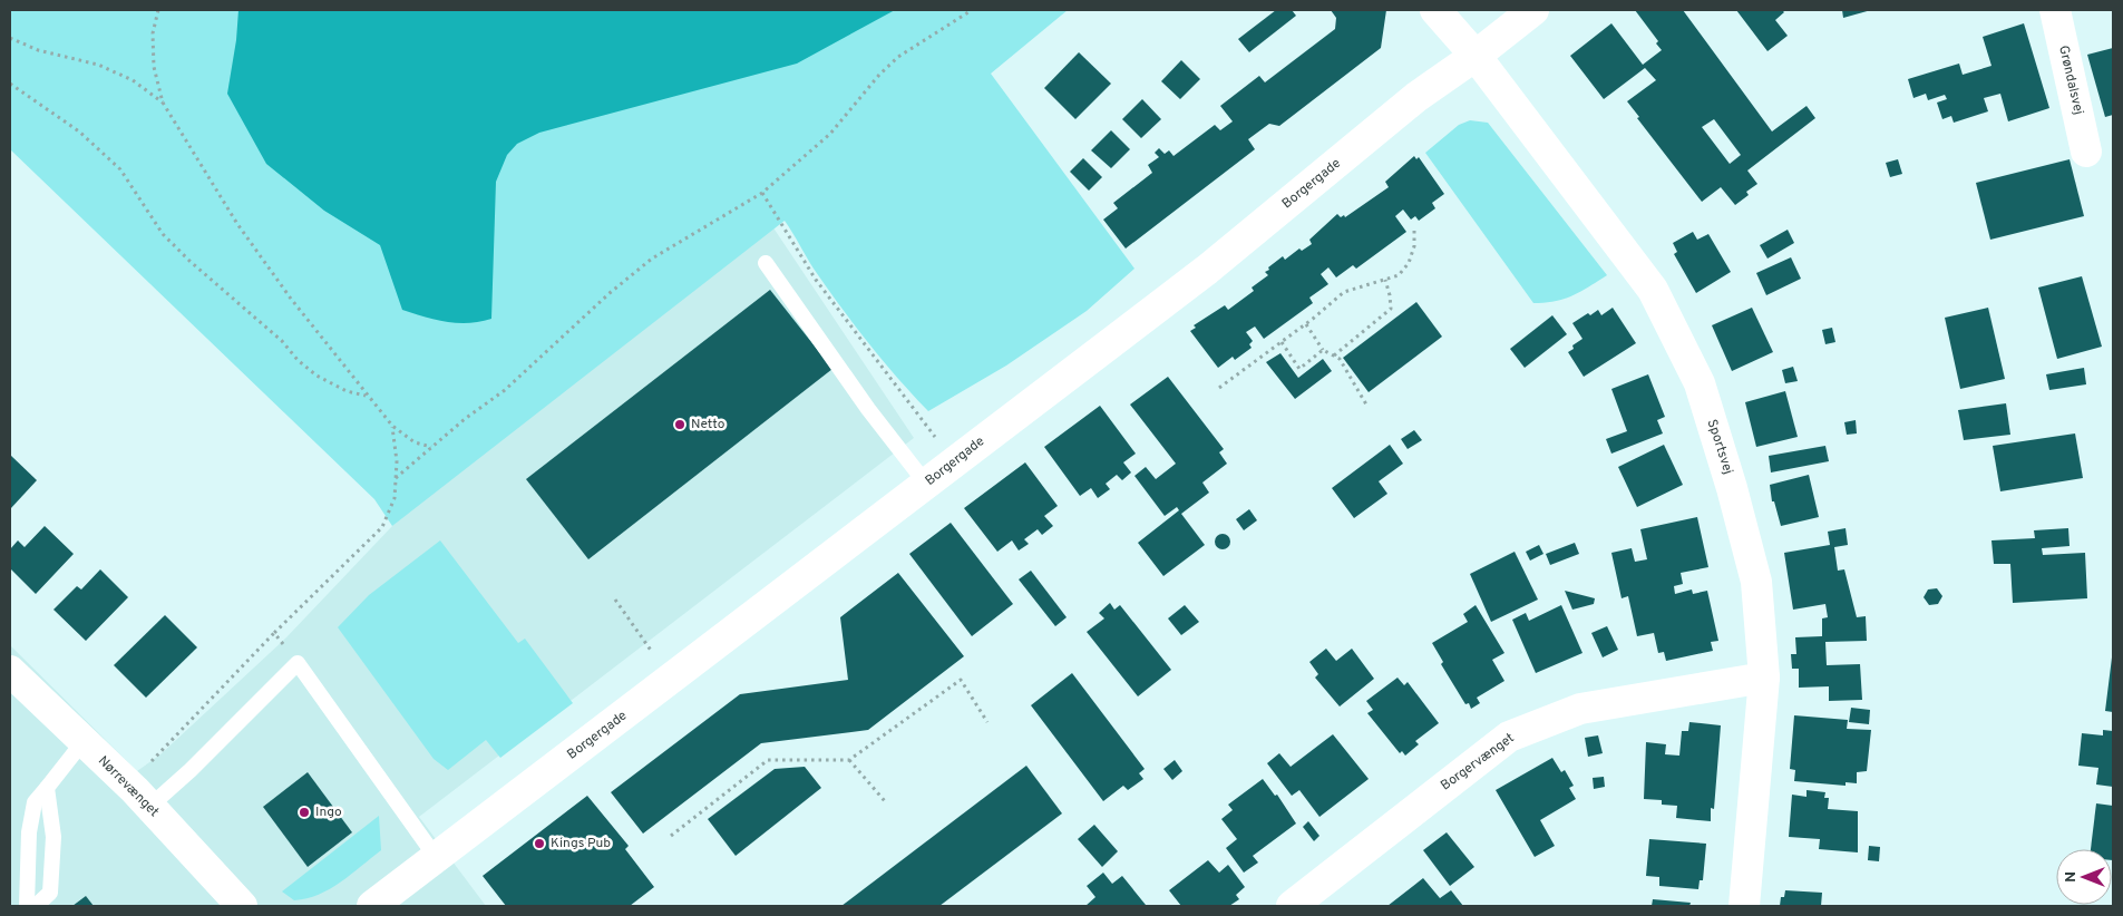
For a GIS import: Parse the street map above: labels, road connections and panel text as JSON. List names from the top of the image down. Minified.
{"streets":{"street":["Grøndalsvej","Borgergade","Sportsvej","Borgervænget","Nørrevænget"]},"crossings":[["Borgergade","Sportsvej"],["Sportsvej","Borgervænget"]],"places":["Netto","Ingo","Kings Pub"],"north":"left"}
